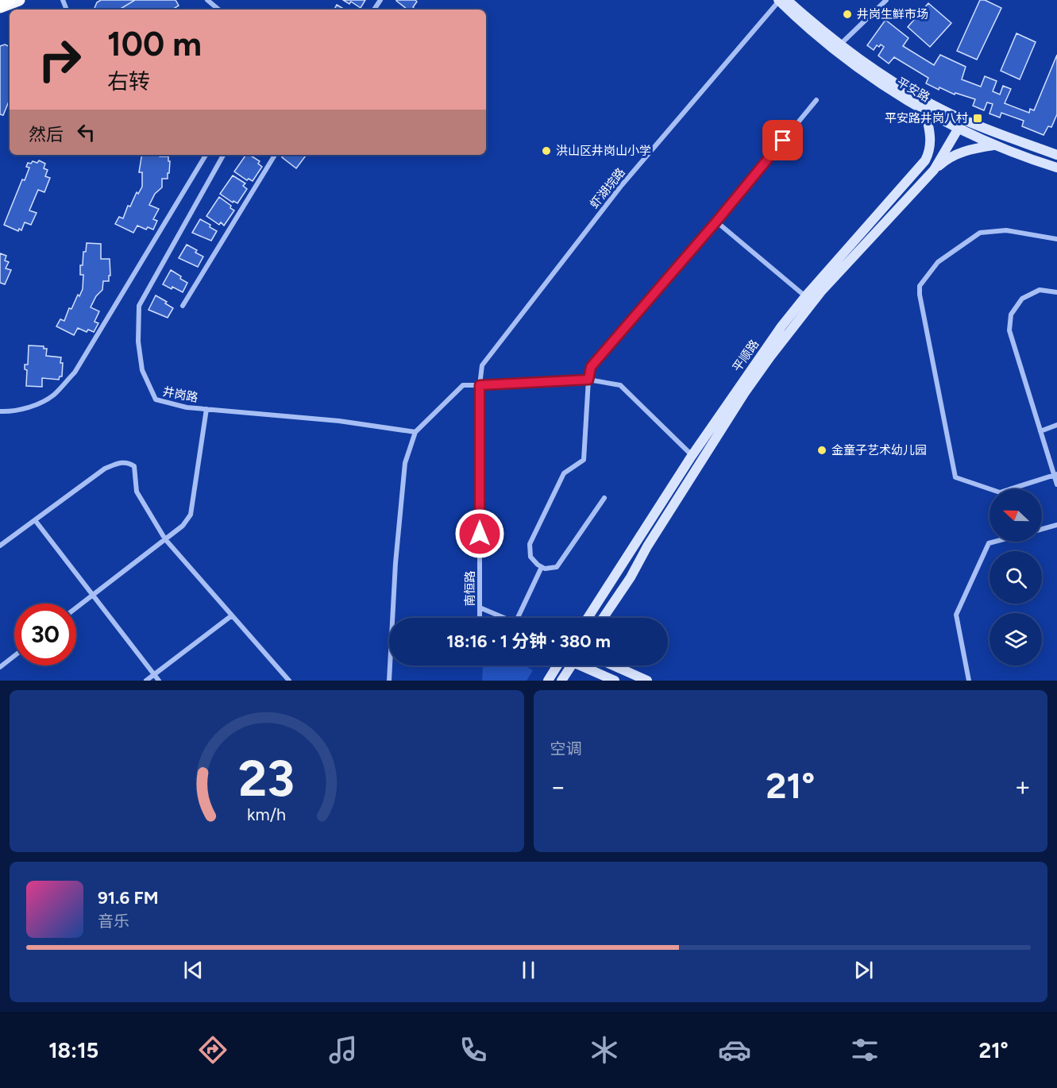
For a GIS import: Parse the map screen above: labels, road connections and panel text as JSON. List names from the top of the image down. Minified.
{"streets":{"main road":["平安路","平顺路"],"street":["虾湖垸路","井岗路","南恒路"]},"crossings":[["平安路","虾湖垸路"],["平安路","平顺路"],["虾湖垸路","南恒路"]],"places":{"other":["井岗生鲜市场","洪山区井岗山小学","金童子艺术幼儿园"],"transit":["平安路井岗八村"]},"north":"left","page":{"turn":["100 m","右转"],"then":"然后","limit":"30","trip":"18:16 · 1 分钟 · 380 m","tile":"空调","heat":["−","21°","+"],"song":["91.6 FM","音乐"],"tabs":["18:15","21°"],"gauge":["23","km/h"]}}
